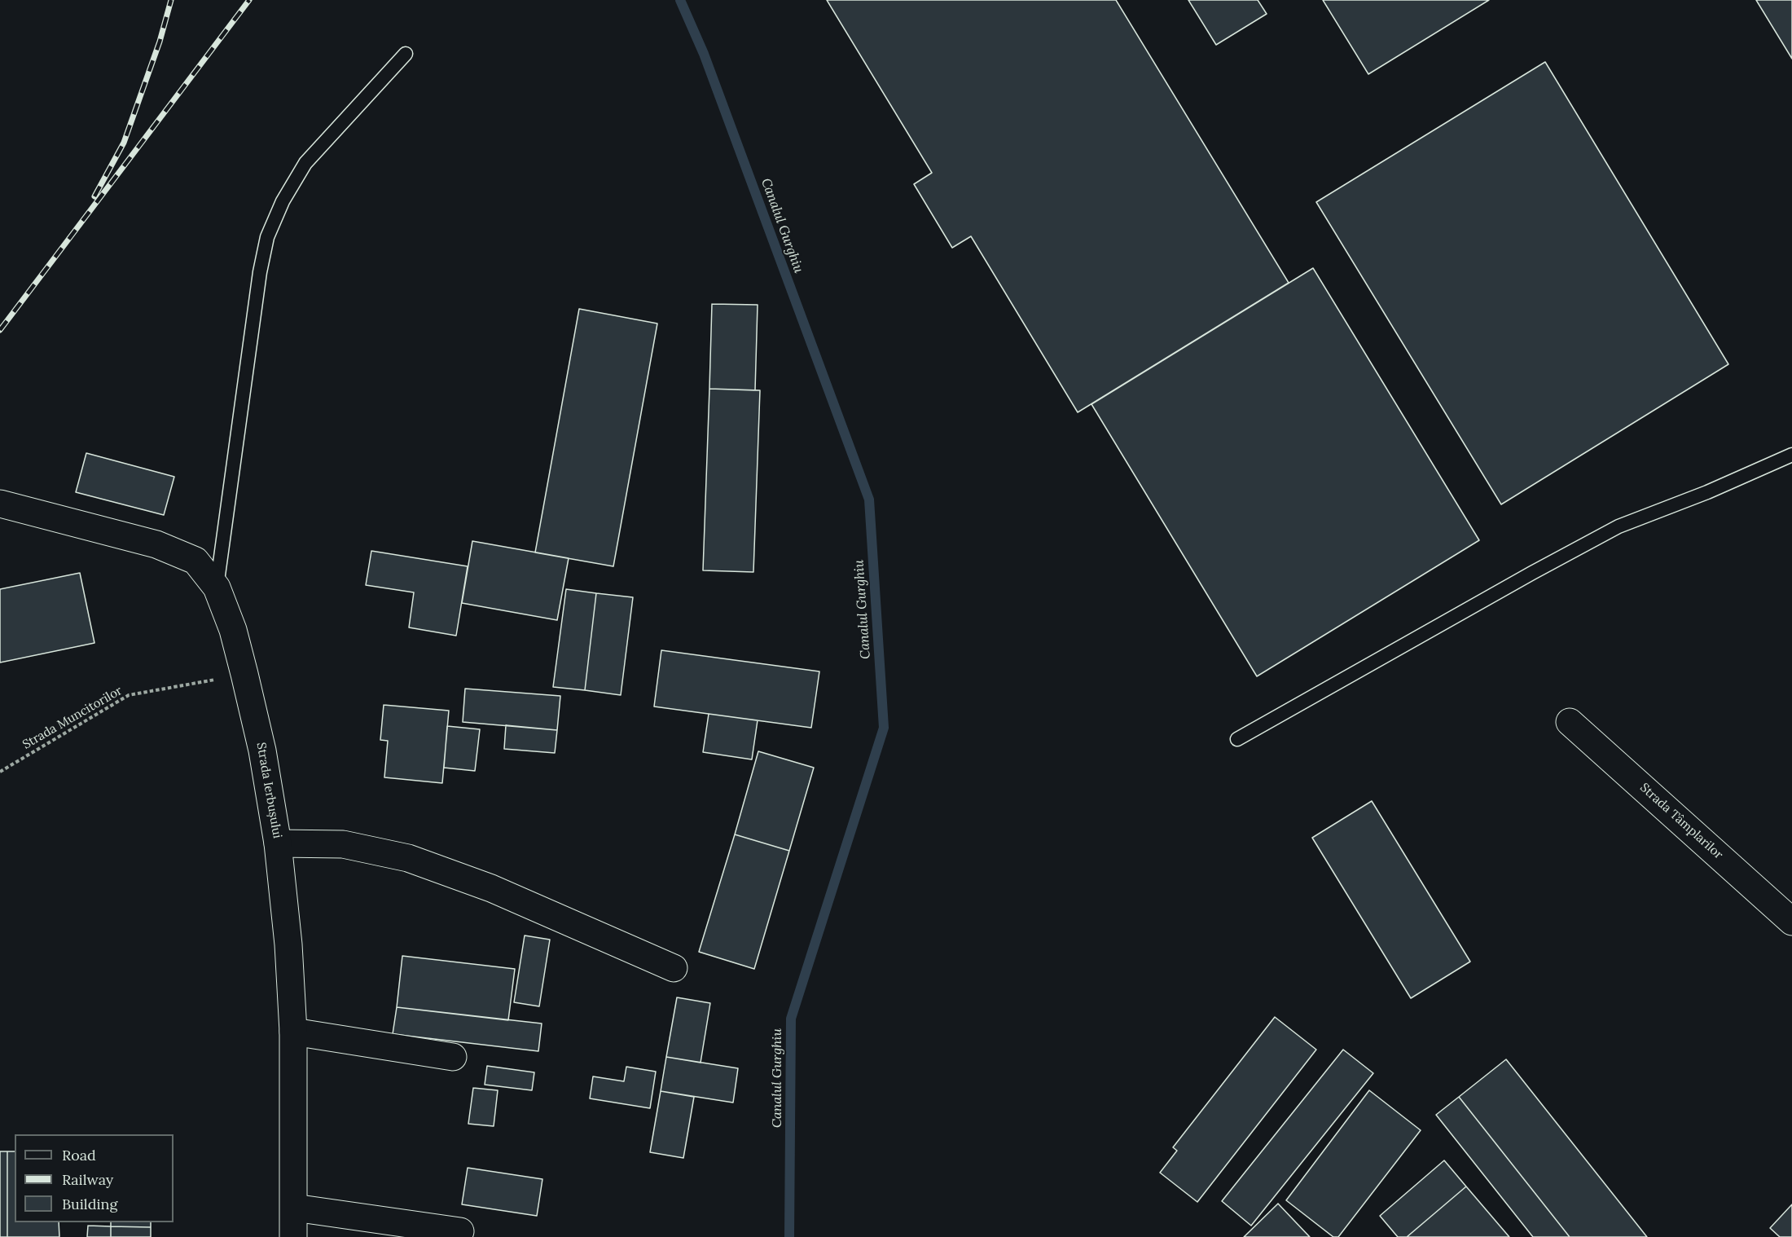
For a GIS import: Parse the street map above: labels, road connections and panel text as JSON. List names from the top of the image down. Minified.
{"streets":{"street":["Strada Ierbușului","Strada Tâmplarilor"],"path":["Strada Muncitorilor"]},"crossings":[["Strada Muncitorilor","Strada Ierbușului"]],"water":["Canalul Gurghiu"],"legend":["Road","Railway","Building"]}
